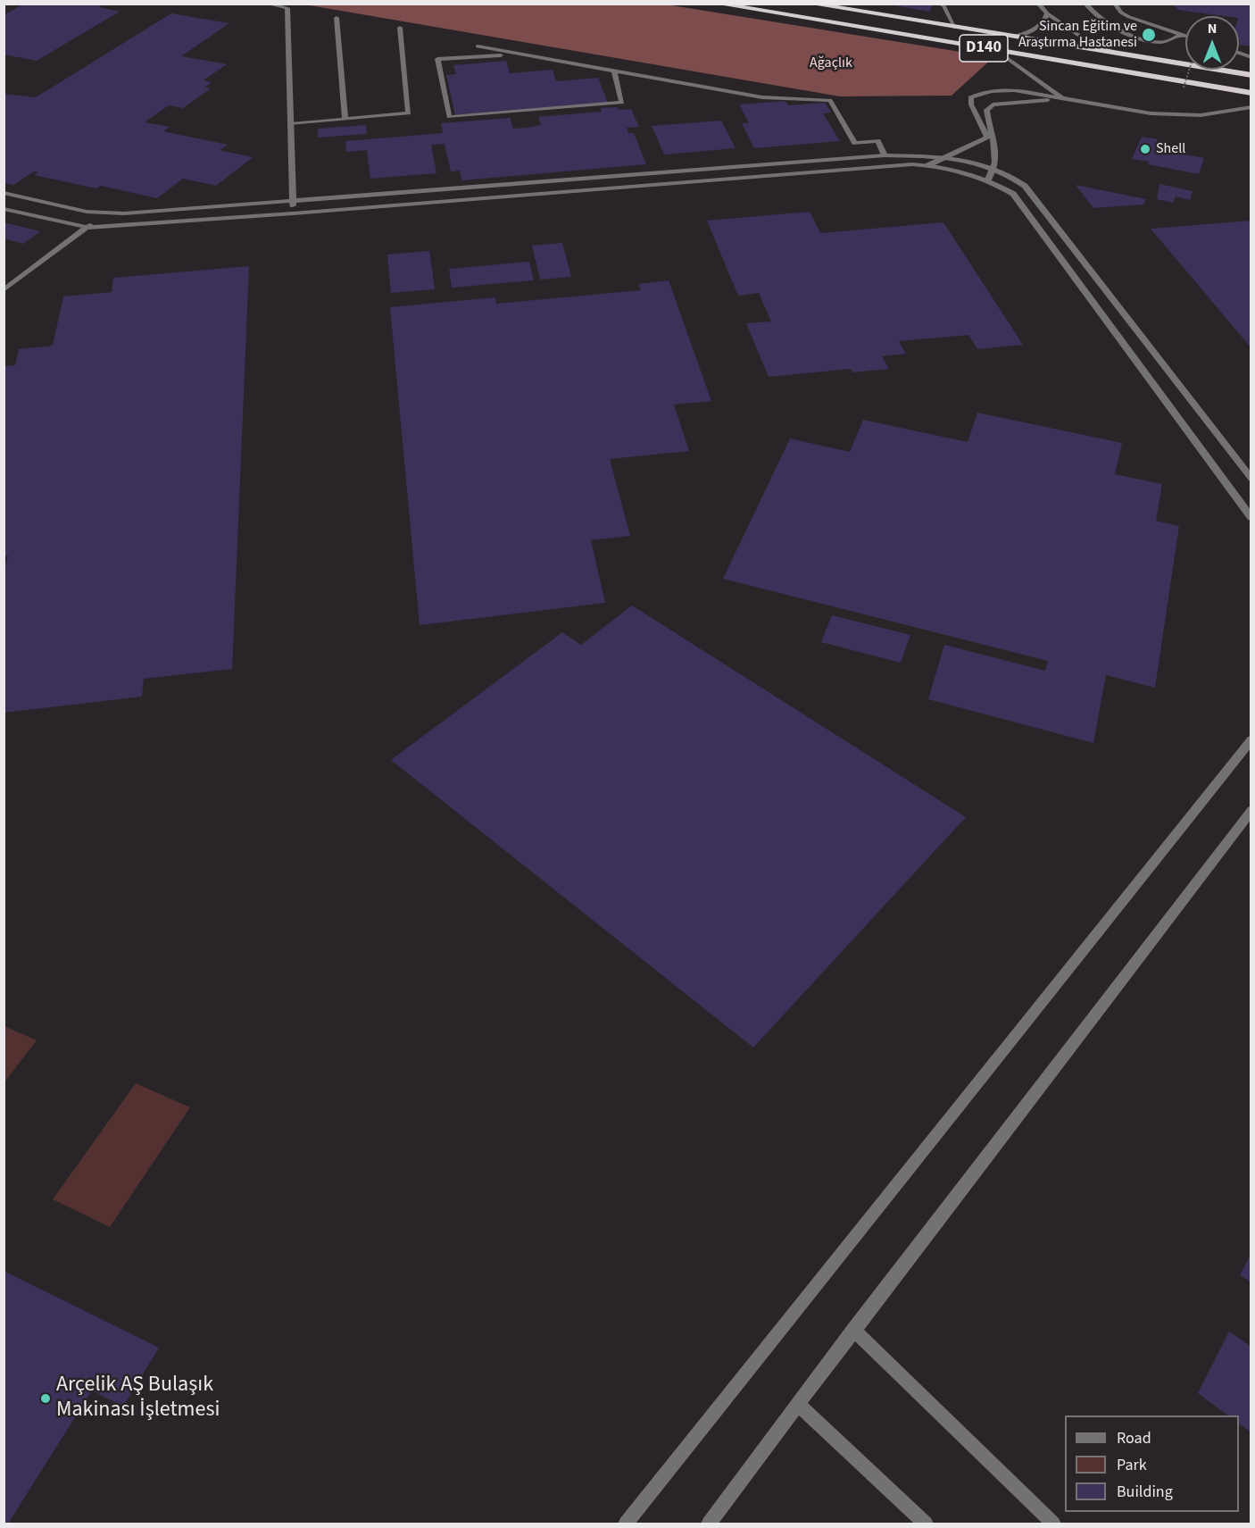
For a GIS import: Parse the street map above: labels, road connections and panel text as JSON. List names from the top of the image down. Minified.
{"streets":{"highway":["D140"]},"parks":["Ağaçlık"],"places":["Sincan Eğitim ve Araştırma Hastanesi","Shell","Arçelik AŞ Bulaşık Makinası İşletmesi"],"legend":["Road","Park","Building"],"north":"top"}
